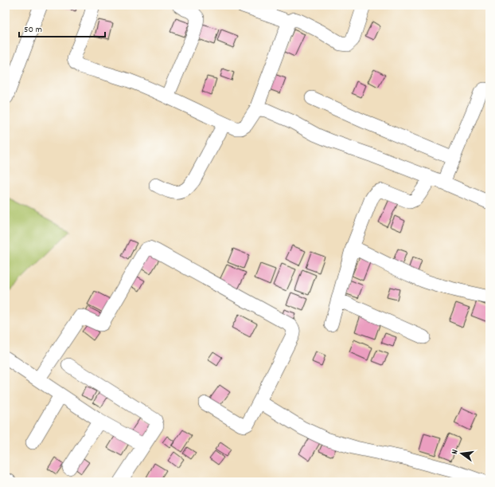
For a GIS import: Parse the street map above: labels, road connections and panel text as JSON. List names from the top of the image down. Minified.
{"scale_bar":"50 m","north":"left"}
